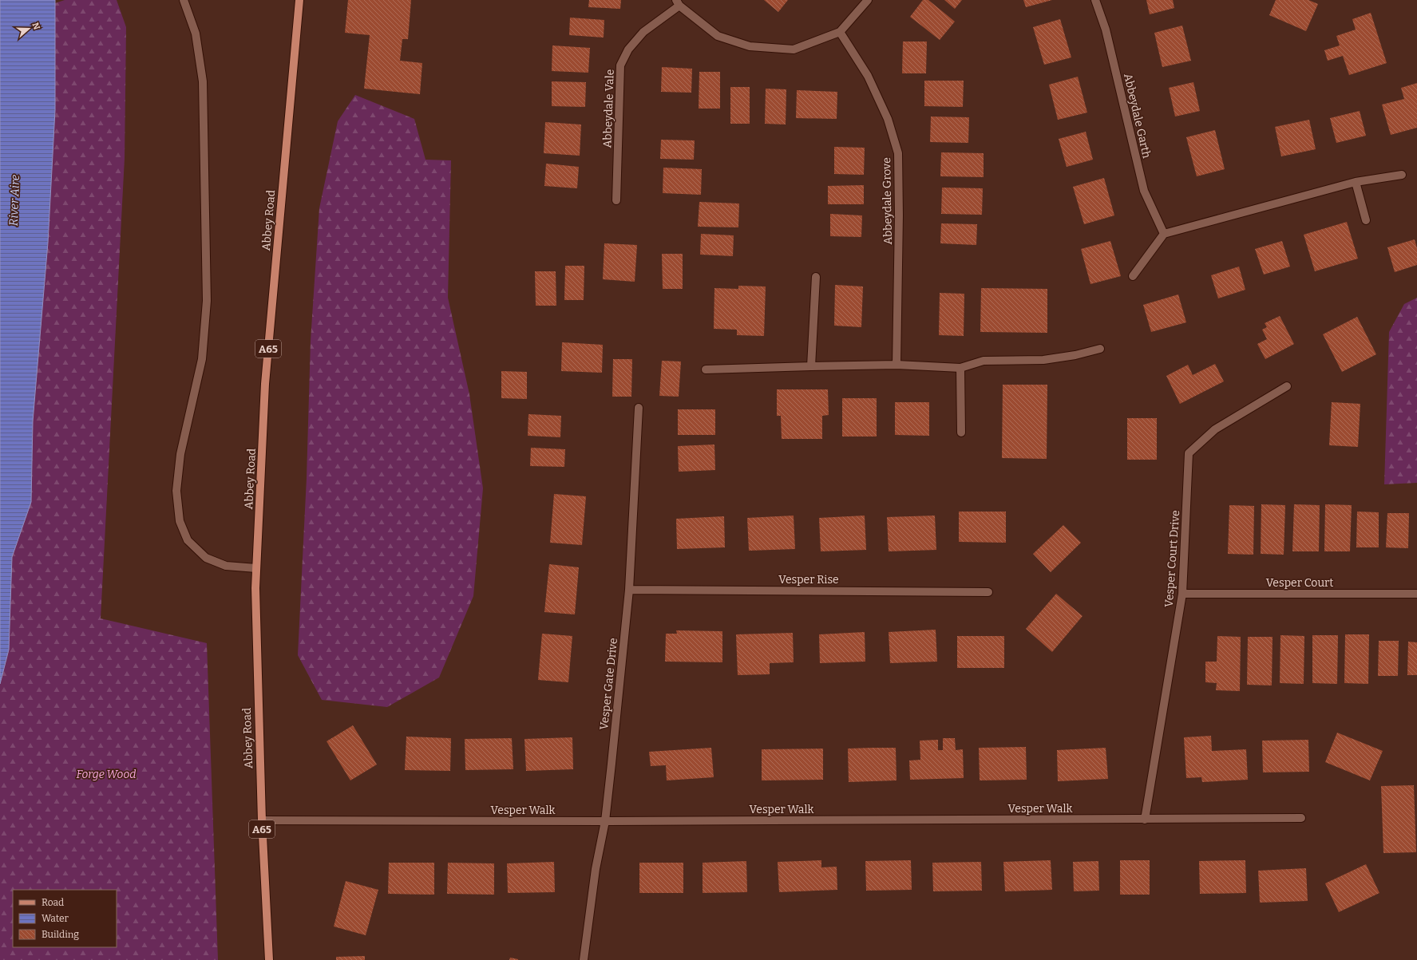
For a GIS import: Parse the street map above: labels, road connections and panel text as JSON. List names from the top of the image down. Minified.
{"streets":{"main road":["Abbey Road","A65"],"street":["Abbeydale Vale","Abbeydale Garth","Abbeydale Grove","Vesper Court Drive","Vesper Rise","Vesper Court","Vesper Gate Drive","Vesper Walk"]},"crossings":[["Abbey Road","Vesper Walk"],["Vesper Court Drive","Vesper Court"],["Vesper Court Drive","Vesper Walk"],["Vesper Rise","Vesper Gate Drive"],["Vesper Gate Drive","Vesper Walk"]],"water":["River Aire"],"parks":["Forge Wood"],"legend":["Road","Water","Building"],"north":"right"}
